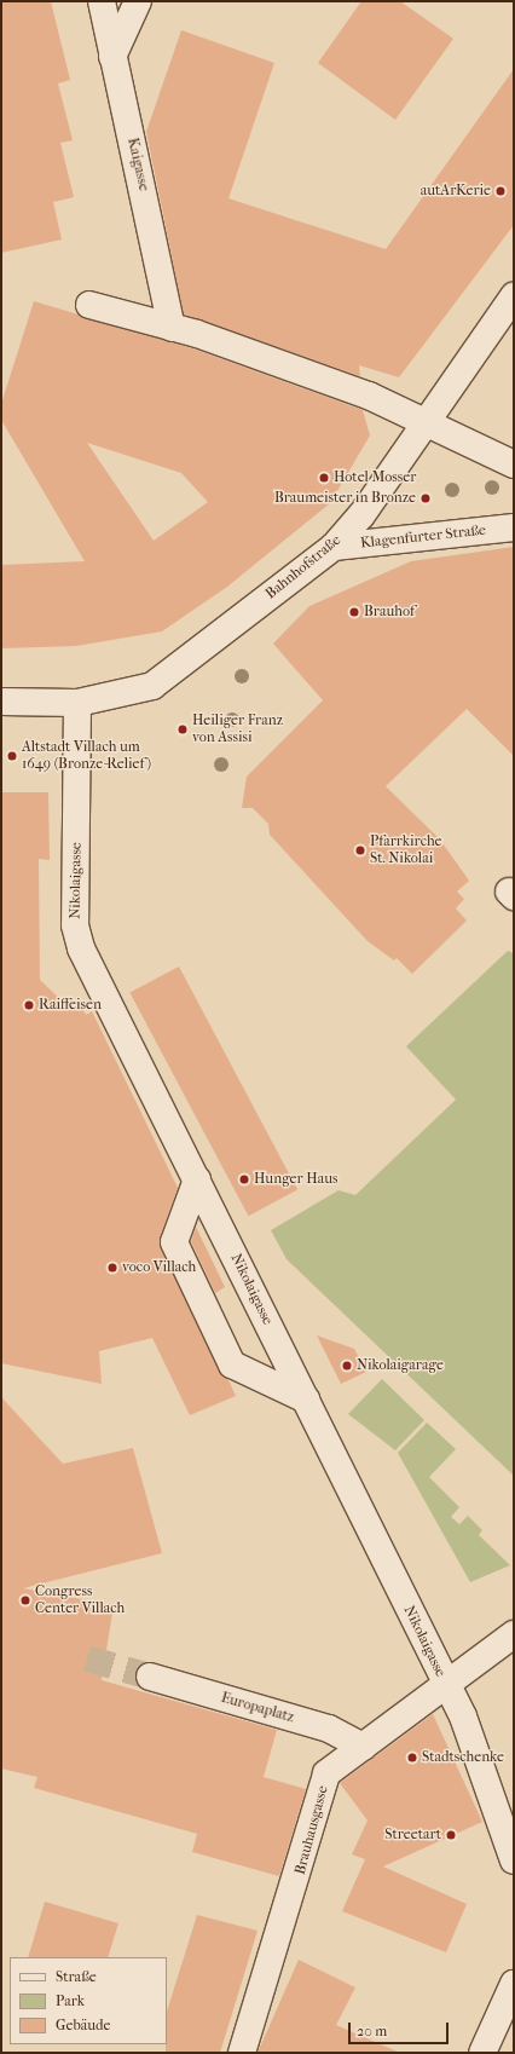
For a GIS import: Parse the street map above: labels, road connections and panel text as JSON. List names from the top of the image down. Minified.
{"streets":{"street":["Kaigasse","Klagenfurter Straße","Bahnhofstraße","Nikolaigasse","Europaplatz","Brauhausgasse"]},"crossings":[["Klagenfurter Straße","Bahnhofstraße"],["Bahnhofstraße","Nikolaigasse"],["Nikolaigasse","Brauhausgasse"],["Europaplatz","Brauhausgasse"]],"places":["autArKerie","Hotel Mosser","Braumeister in Bronze","Brauhof","Heiliger Franz von Assisi","Altstadt Villach um 1649 (Bronze-Relief)","Pfarrkirche St. Nikolai","Raiffeisen","Hunger Haus","voco Villach","Nikolaigarage","Congress Center Villach","Stadtschenke","Streetart"],"legend":["Straße","Park","Gebäude"],"scale_bar":"20 m"}
